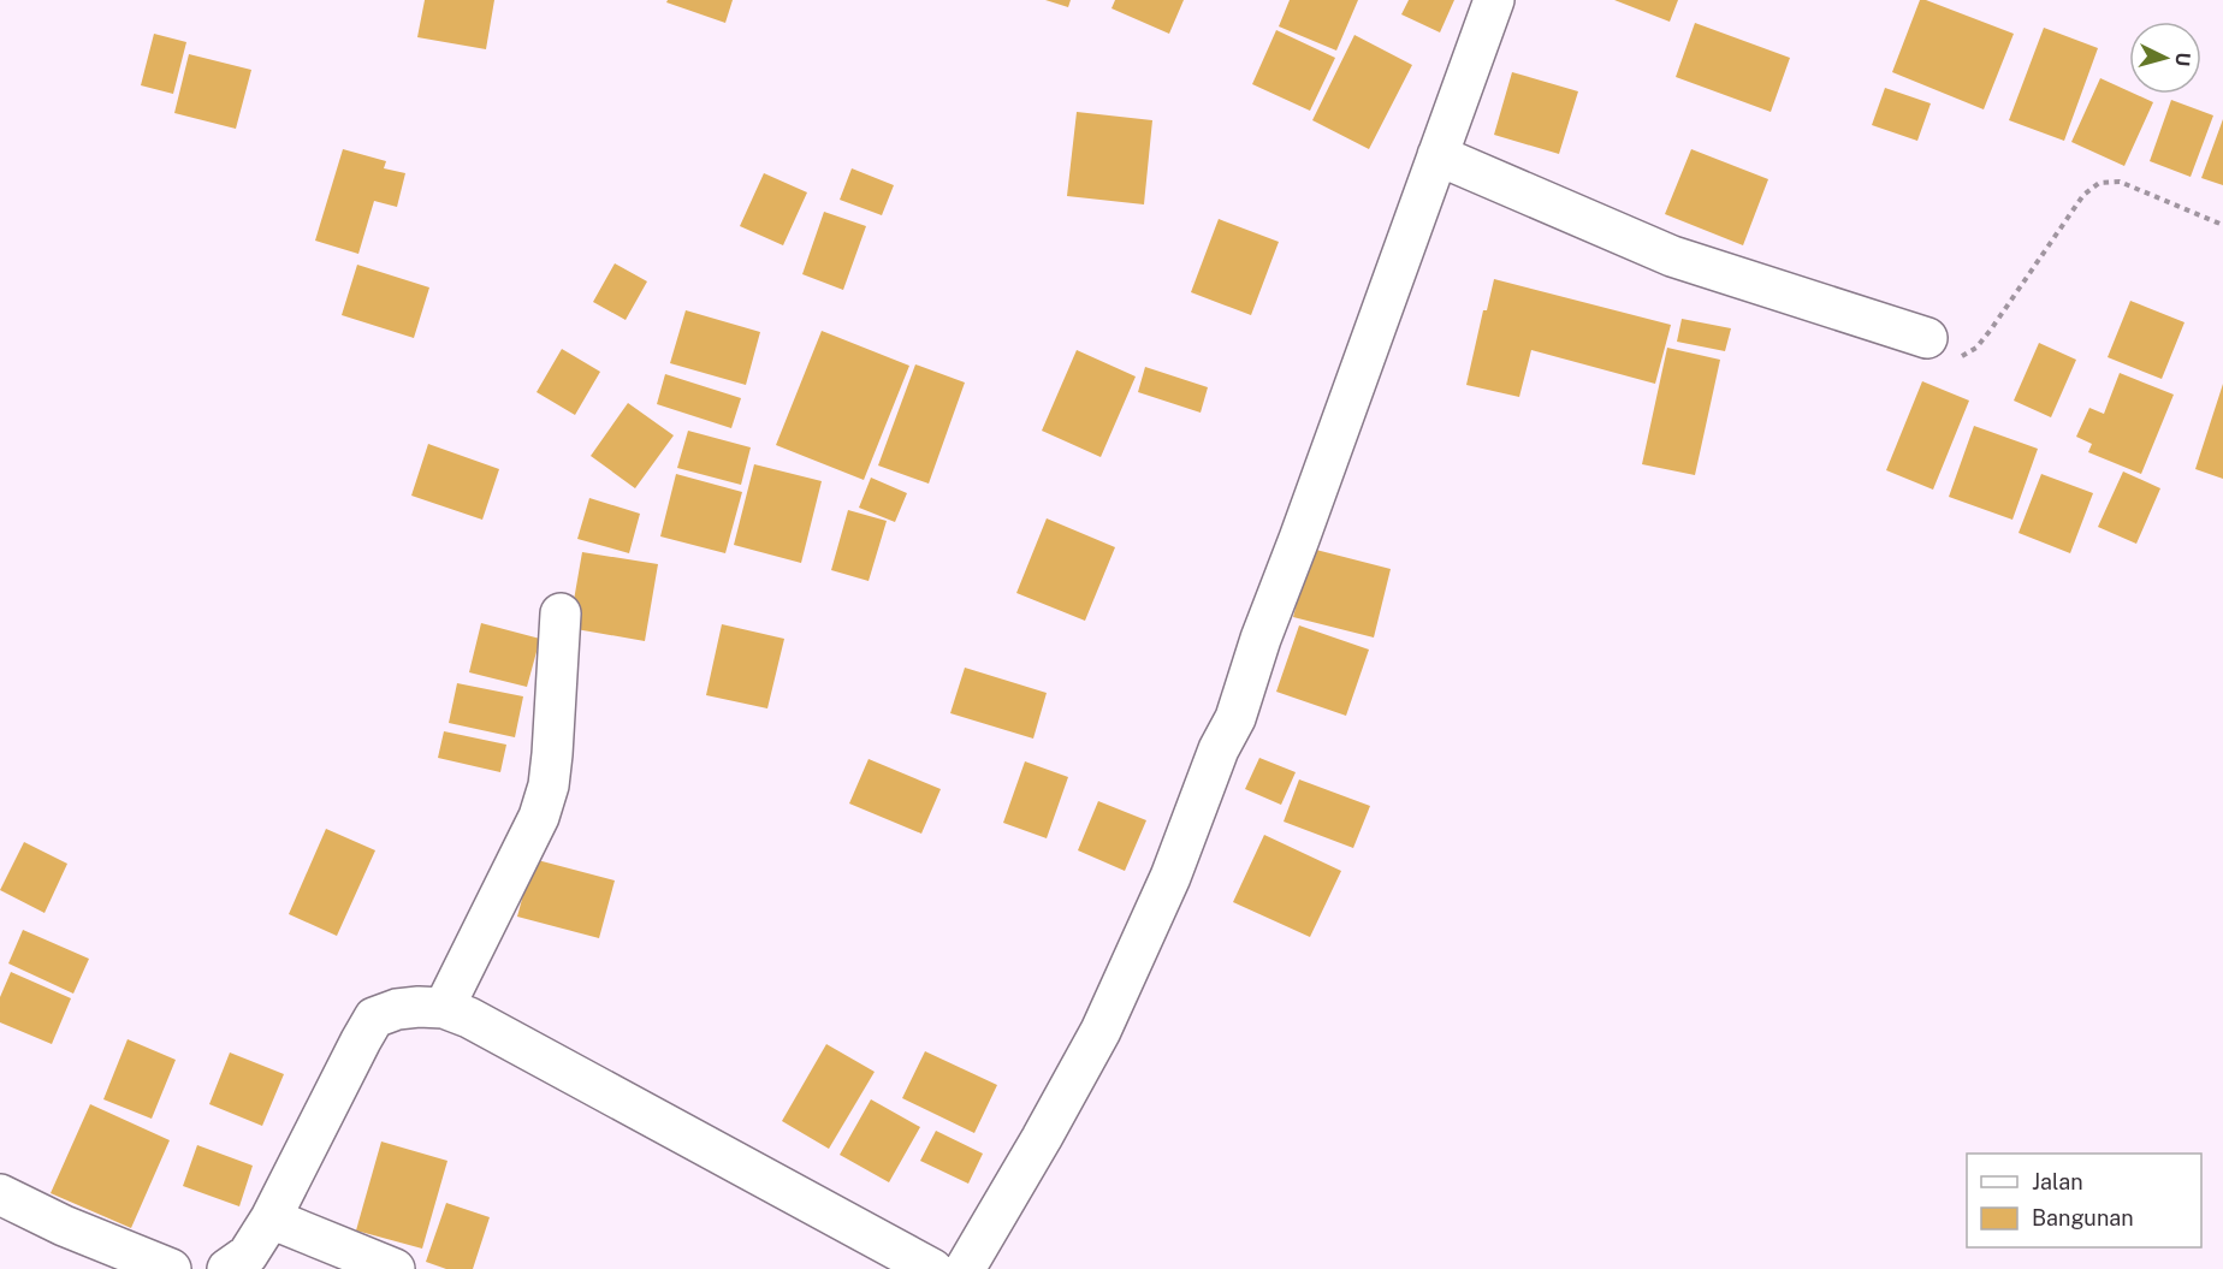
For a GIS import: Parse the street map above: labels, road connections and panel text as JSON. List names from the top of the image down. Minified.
{"legend":["Jalan","Bangunan"],"north":"right"}
